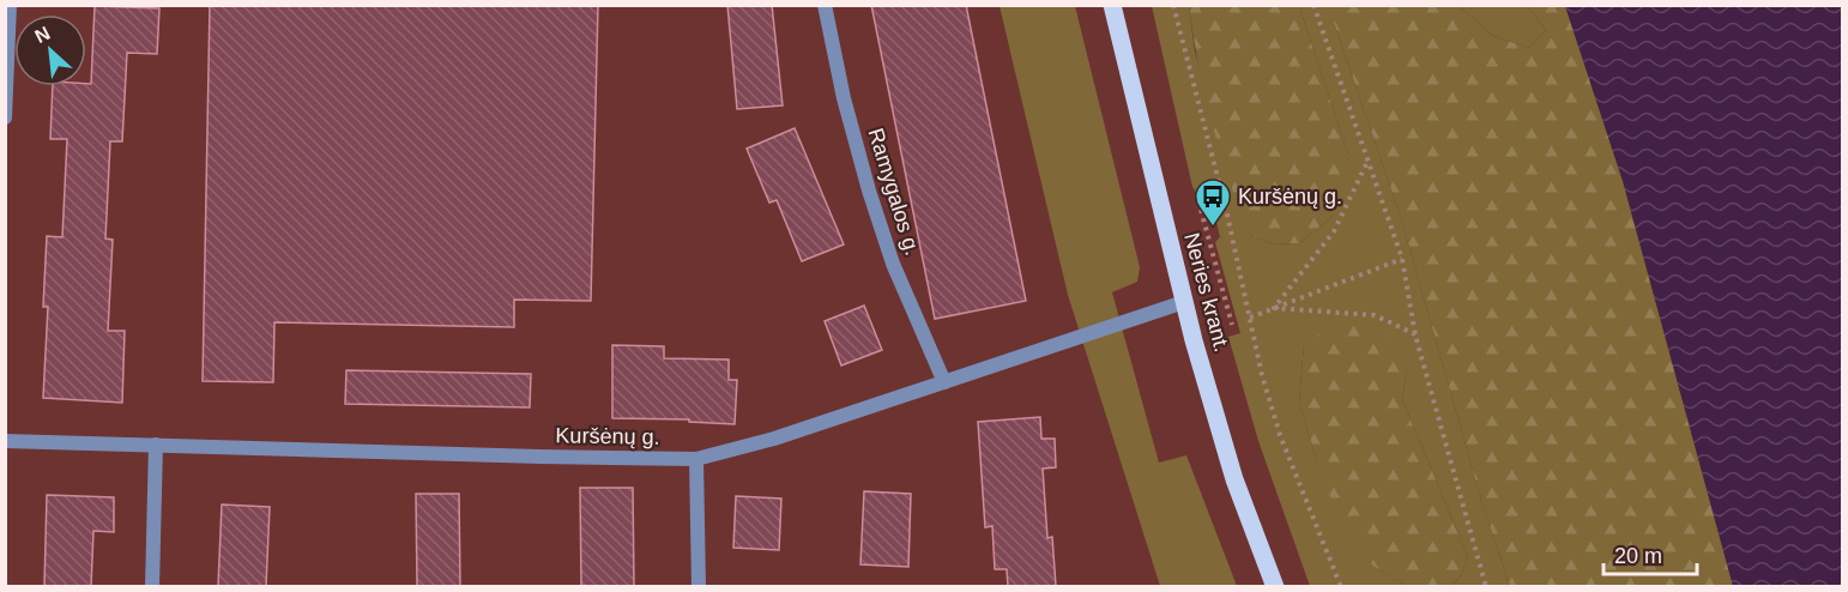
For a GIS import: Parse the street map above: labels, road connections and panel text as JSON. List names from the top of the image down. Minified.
{"streets":{"main road":["Neries krant."],"street":["Ramygalos g.","Kuršėnų g."]},"crossings":[["Ramygalos g.","Kuršėnų g."],["Neries krant.","Kuršėnų g."]],"places":{"bus stop":["Kuršėnų g."]},"scale_bar":"20 m","north":"top left"}
